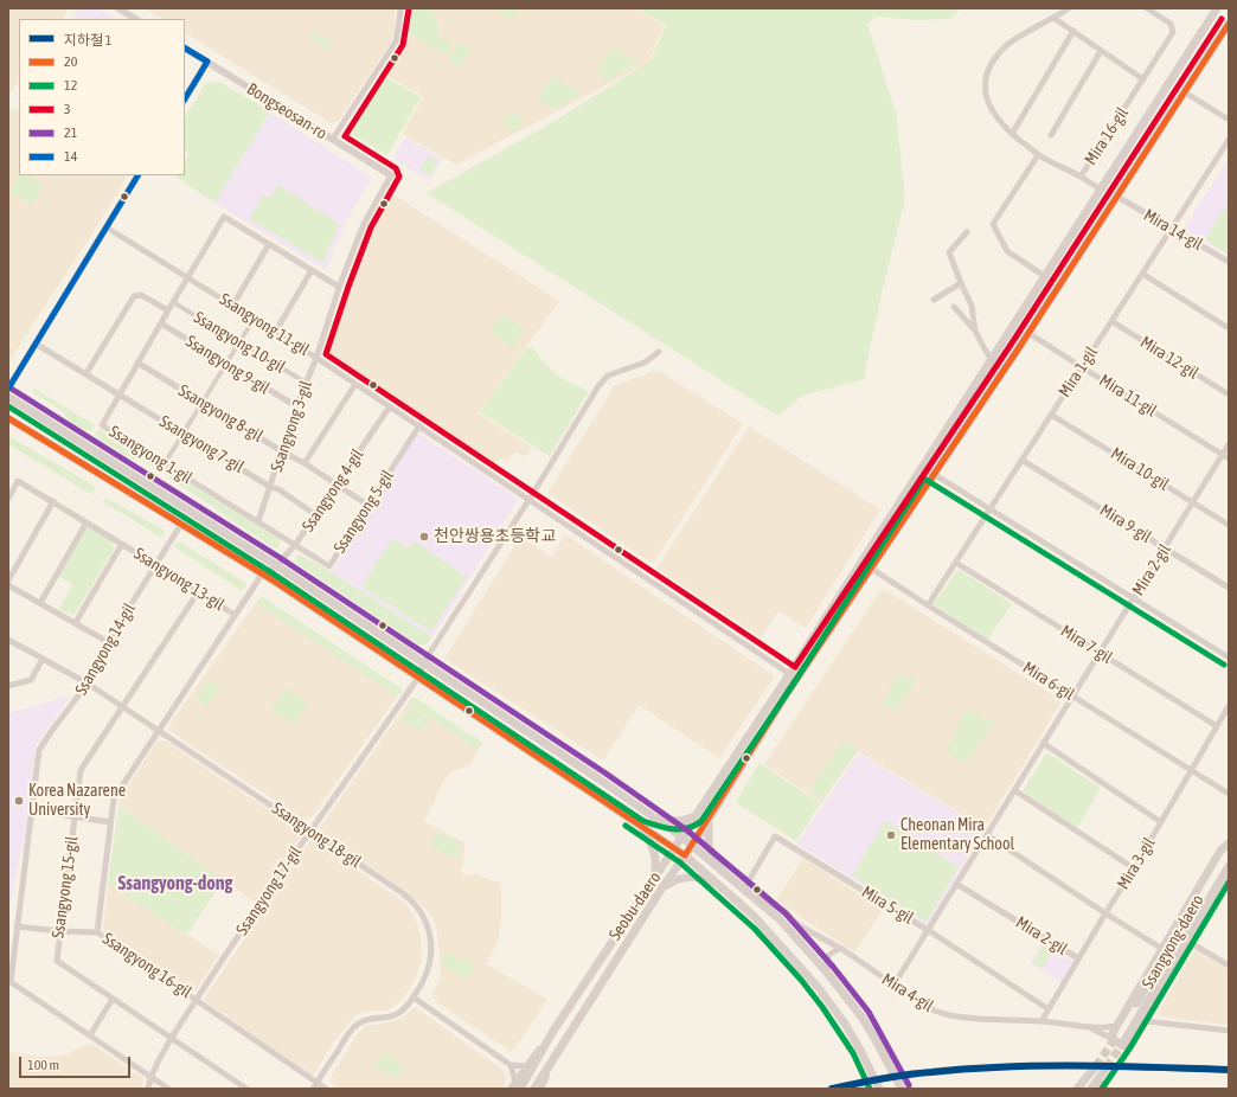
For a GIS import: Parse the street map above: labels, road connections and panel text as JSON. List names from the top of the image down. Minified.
{"streets":{"main road":["Seobu-daero","Ssangyong-daero"],"street":["Bongseosan-ro","Mira 16-gil","Mira 14-gil","Ssangyong 11-gil","Ssangyong 10-gil","Mira 12-gil","Ssangyong 9-gil","Mira 1-gil","Mira 11-gil","Ssangyong 8-gil","Ssangyong 3-gil","Ssangyong 7-gil","Ssangyong 1-gil","Mira 10-gil","Ssangyong 4-gil","Ssangyong 5-gil","Mira 9-gil","Mira 2-gil","Ssangyong 13-gil","Mira 7-gil","Ssangyong 14-gil","Mira 6-gil","Ssangyong 18-gil","Mira 3-gil","Ssangyong 15-gil","Ssangyong 17-gil","Mira 5-gil","Ssangyong 16-gil","Mira 4-gil"]},"crossings":[["Bongseosan-ro","Ssangyong 3-gil"],["Mira 14-gil","Mira 1-gil"],["Mira 14-gil","Seobu-daero"],["Ssangyong 11-gil","Ssangyong 3-gil"],["Ssangyong 11-gil","Ssangyong 1-gil"],["Ssangyong 11-gil","Ssangyong 4-gil"],["Ssangyong 11-gil","Ssangyong 5-gil"],["Ssangyong 11-gil","Ssangyong 17-gil"],["Ssangyong 11-gil","Seobu-daero"],["Ssangyong 10-gil","Ssangyong 3-gil"],["Ssangyong 10-gil","Ssangyong 1-gil"],["Mira 12-gil","Mira 1-gil"],["Ssangyong 9-gil","Ssangyong 3-gil"],["Ssangyong 9-gil","Ssangyong 1-gil"],["Mira 1-gil","Mira 11-gil"],["Mira 1-gil","Mira 10-gil"],["Mira 1-gil","Mira 9-gil"],["Mira 1-gil","Mira 7-gil"],["Mira 1-gil","Mira 6-gil"],["Mira 11-gil","Mira 2-gil"],["Mira 11-gil","Seobu-daero"],["Ssangyong 8-gil","Ssangyong 3-gil"],["Ssangyong 8-gil","Ssangyong 1-gil"],["Ssangyong 8-gil","Ssangyong 4-gil"],["Ssangyong 8-gil","Ssangyong 5-gil"],["Ssangyong 3-gil","Ssangyong 7-gil"],["Ssangyong 3-gil","Ssangyong 1-gil"],["Ssangyong 7-gil","Ssangyong 1-gil"],["Ssangyong 7-gil","Ssangyong 4-gil"],["Ssangyong 1-gil","Ssangyong 4-gil"],["Ssangyong 1-gil","Ssangyong 5-gil"],["Mira 10-gil","Mira 2-gil"],["Ssangyong 4-gil","Ssangyong 5-gil"],["Ssangyong 4-gil","Ssangyong 16-gil"],["Mira 9-gil","Mira 2-gil"],["Mira 2-gil","Mira 7-gil"],["Mira 2-gil","Mira 6-gil"],["Mira 2-gil","Mira 3-gil"],["Mira 2-gil","Mira 5-gil"],["Mira 2-gil","Mira 4-gil"],["Ssangyong 13-gil","Ssangyong 14-gil"],["Ssangyong 13-gil","Ssangyong 15-gil"],["Ssangyong 13-gil","Ssangyong 16-gil"],["Mira 7-gil","Mira 3-gil"],["Ssangyong 14-gil","Ssangyong 18-gil"],["Ssangyong 14-gil","Ssangyong 17-gil"],["Mira 6-gil","Mira 3-gil"],["Mira 6-gil","Seobu-daero"],["Ssangyong 18-gil","Ssangyong 15-gil"],["Ssangyong 18-gil","Ssangyong 17-gil"],["Ssangyong 18-gil","Ssangyong 16-gil"],["Mira 3-gil","Mira 5-gil"],["Mira 3-gil","Mira 4-gil"],["Ssangyong 15-gil","Ssangyong 17-gil"],["Ssangyong 17-gil","Ssangyong 16-gil"],["Mira 5-gil","Mira 4-gil"]],"districts":["Ssangyong-dong"],"places":["천안쌍용초등학교","Korea Nazarene University","Cheonan Mira Elementary School"],"lines":["transit line 3","transit line 20","transit line 14","transit line 21","transit line 12","metro line 1"],"legend":["지하철 1","20","12","3","21","14"],"scale_bar":"100 m"}
